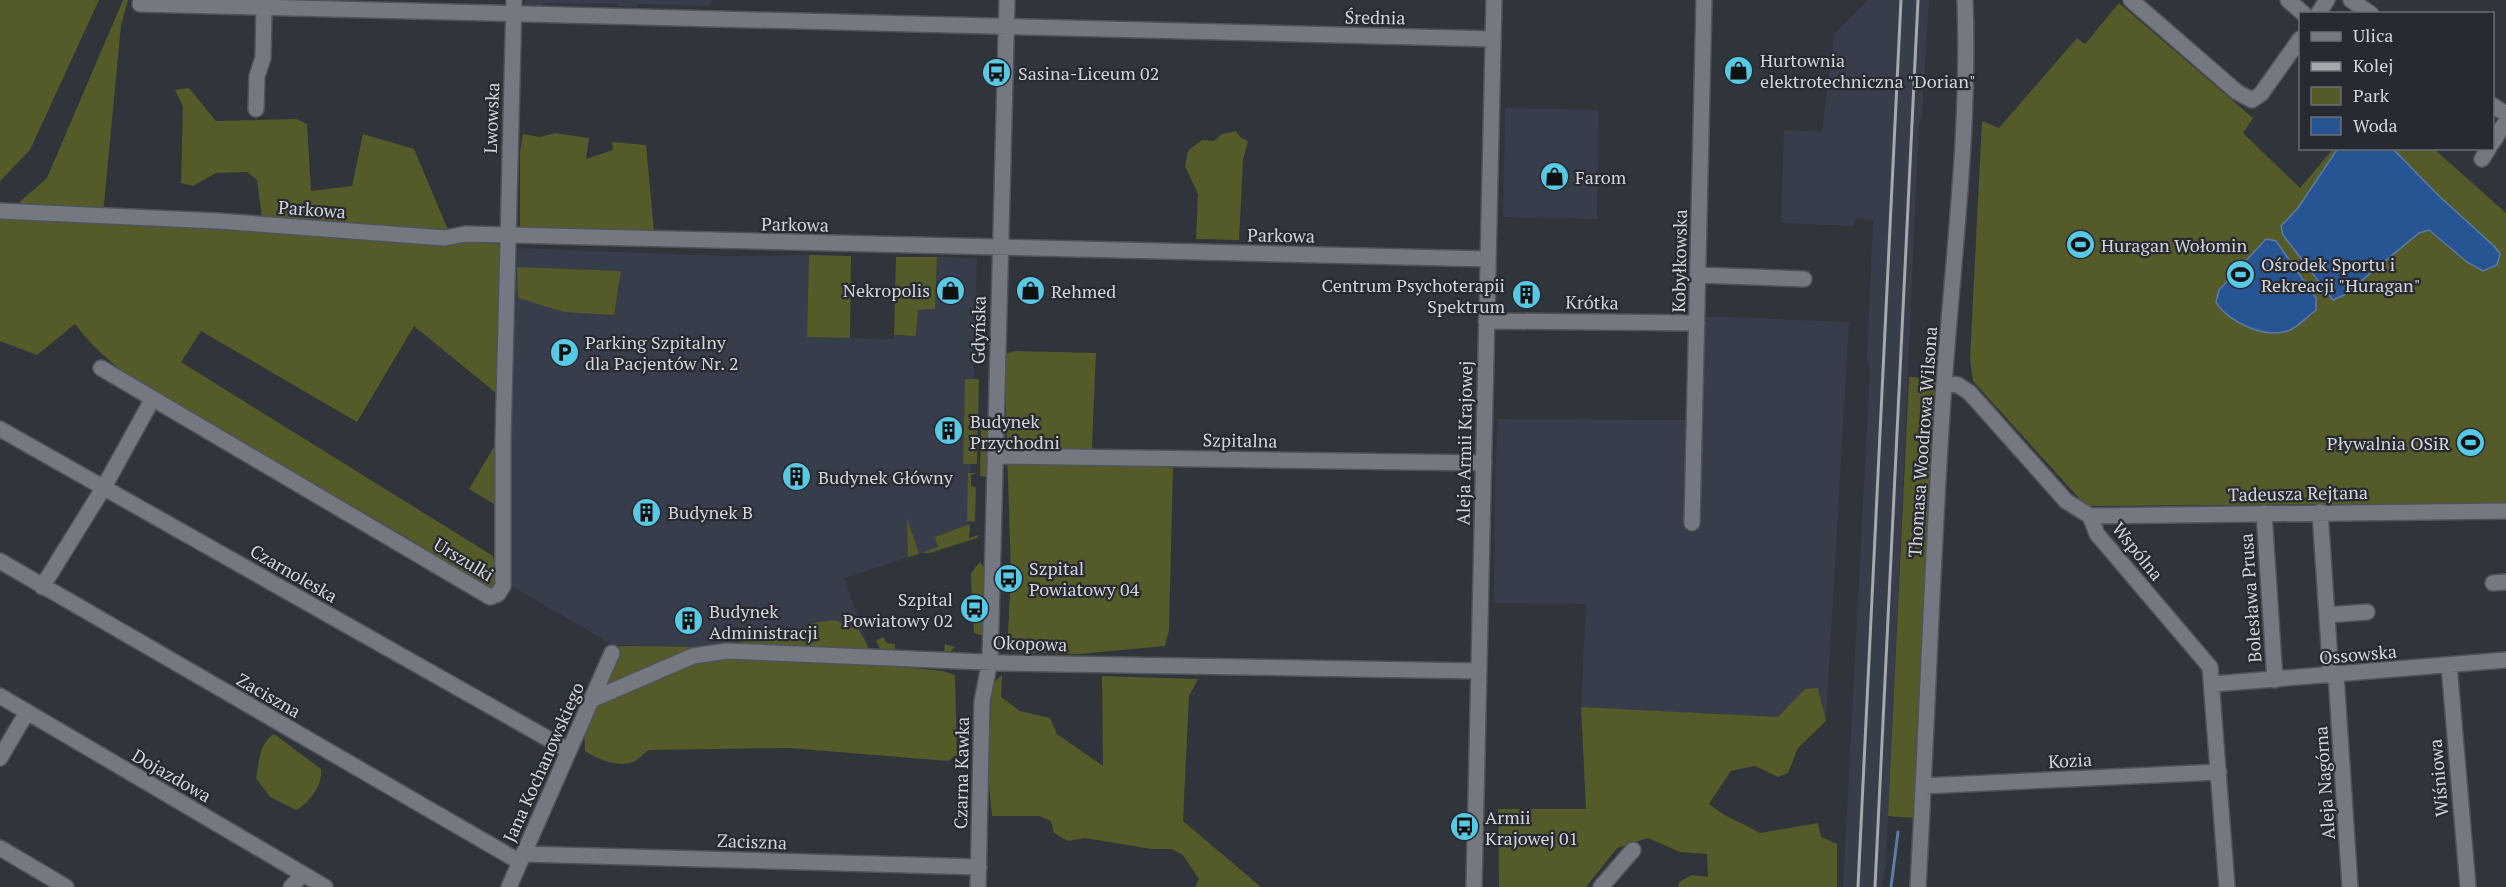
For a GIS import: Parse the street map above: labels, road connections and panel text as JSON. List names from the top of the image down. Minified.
{"streets":{"street":["Średnia","Lwowska","Parkowa","Kobyłkowska","Krótka","Gdyńska","Szpitalna","Thomasa Woodrowa Wilsona","Aleja Armii Krajowej","Tadeusza Rejtana","Wspólna","Urszulki","Czarnoleska","Bolesława Prusa","Okopowa","Ossowska","Zaciszna","Kozia","Jana Kochanowskiego","Czarna Kawka","Dojazdowa","Wiśniowa","Aleja Nagórna"]},"crossings":[["Średnia","Lwowska"],["Średnia","Gdyńska"],["Średnia","Aleja Armii Krajowej"],["Lwowska","Parkowa"],["Lwowska","Urszulki"],["Parkowa","Gdyńska"],["Parkowa","Aleja Armii Krajowej"],["Parkowa","Urszulki"],["Kobyłkowska","Krótka"],["Krótka","Aleja Armii Krajowej"],["Gdyńska","Szpitalna"],["Gdyńska","Okopowa"],["Gdyńska","Czarna Kawka"],["Szpitalna","Aleja Armii Krajowej"],["Thomasa Woodrowa Wilsona","Wspólna"],["Thomasa Woodrowa Wilsona","Kozia"],["Aleja Armii Krajowej","Okopowa"],["Tadeusza Rejtana","Wspólna"],["Tadeusza Rejtana","Bolesława Prusa"],["Tadeusza Rejtana","Aleja Nagórna"],["Wspólna","Ossowska"],["Wspólna","Kozia"],["Czarnoleska","Jana Kochanowskiego"],["Bolesława Prusa","Ossowska"],["Okopowa","Jana Kochanowskiego"],["Okopowa","Czarna Kawka"],["Ossowska","Wiśniowa"],["Ossowska","Aleja Nagórna"],["Zaciszna","Jana Kochanowskiego"],["Zaciszna","Czarna Kawka"]],"places":{"shop":["Hurtownia elektrotechniczna \"Dorian\"","Farom","Nekropolis","Rehmed"],"bus stop":["Sasina-Liceum 02","Szpital Powiatowy 04","Szpital Powiatowy 02","Armii Krajowej 01"],"sports":["Huragan Wołomin","Ośrodek Sportu i Rekreacji \"Huragan\"","Pływalnia OSiR"],"building":["Centrum Psychoterapii Spektrum","Budynek Przychodni","Budynek Główny","Budynek B","Budynek Administracji"],"parking":["Parking Szpitalny dla Pacjentów Nr. 2"]},"legend":["Ulica","Kolej","Park","Woda"]}
